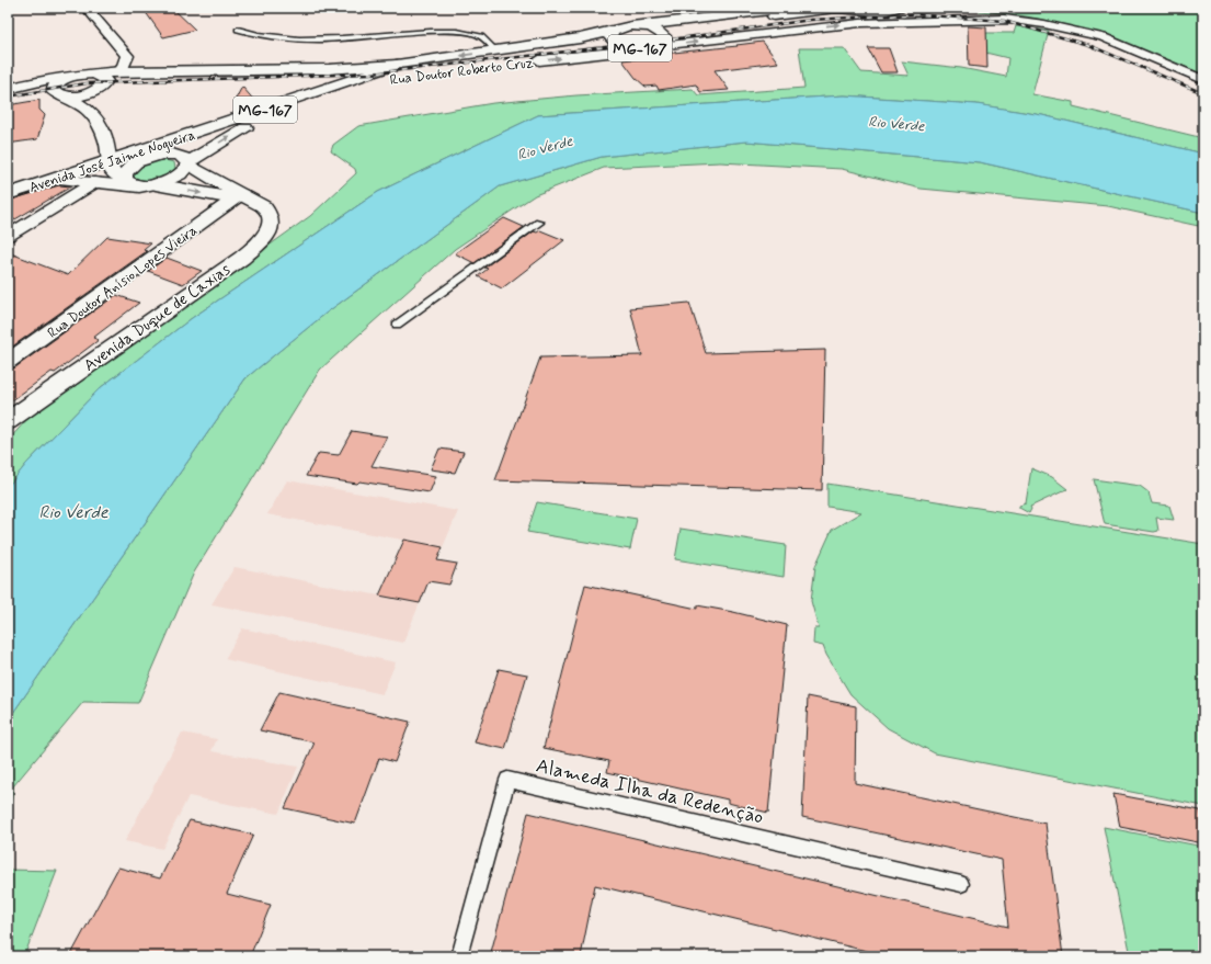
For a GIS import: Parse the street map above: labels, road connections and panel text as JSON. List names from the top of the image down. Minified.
{"streets":{"main road":["MG-167","Rua Doutor Roberto Cruz","Avenida José Jaime Nogueira","Avenida Duque de Caxias"],"street":["Rua Doutor Anísio Lopes Vieira"],"lane":["Alameda Ilha da Redenção"]},"crossings":[["MG-167","Rua Doutor Roberto Cruz"],["MG-167","Avenida José Jaime Nogueira"],["Rua Doutor Roberto Cruz","Avenida Duque de Caxias"],["Avenida José Jaime Nogueira","Avenida Duque de Caxias"],["Rua Doutor Anísio Lopes Vieira","Avenida Duque de Caxias"]],"one_way":["Rua Doutor Roberto Cruz"],"water":["Rio Verde"]}
